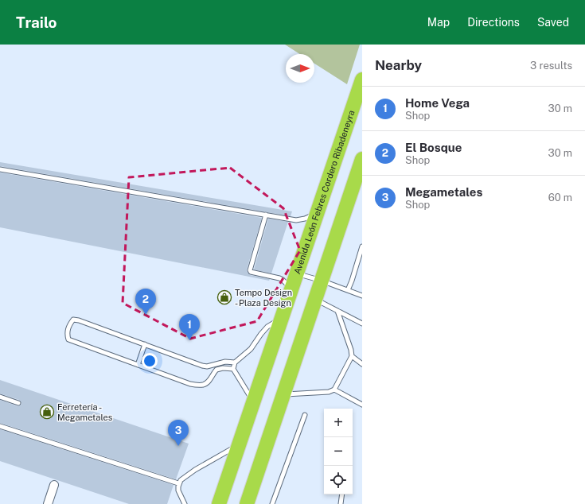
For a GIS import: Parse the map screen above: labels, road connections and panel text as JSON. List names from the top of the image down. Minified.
{"streets":{"highway":["Avenida León Febres Cordero Ribadeneyra"]},"places":{"shop":["Tempo Design - Plaza Design","Ferretería - Megametales"]},"north":"right","page":{"header":"Trailo","nav":["Map","Directions","Saved"],"heading":["Nearby","3 results"],"list":[{"mark":"1","name":"Home Vega","note":"Shop","value":"30 m"},{"mark":"2","name":"El Bosque","note":"Shop","value":"30 m"},{"mark":"3","name":"Megametales","note":"Shop","value":"60 m"}],"pins":["2","1","3"],"map_buttons":["+","−"]}}
